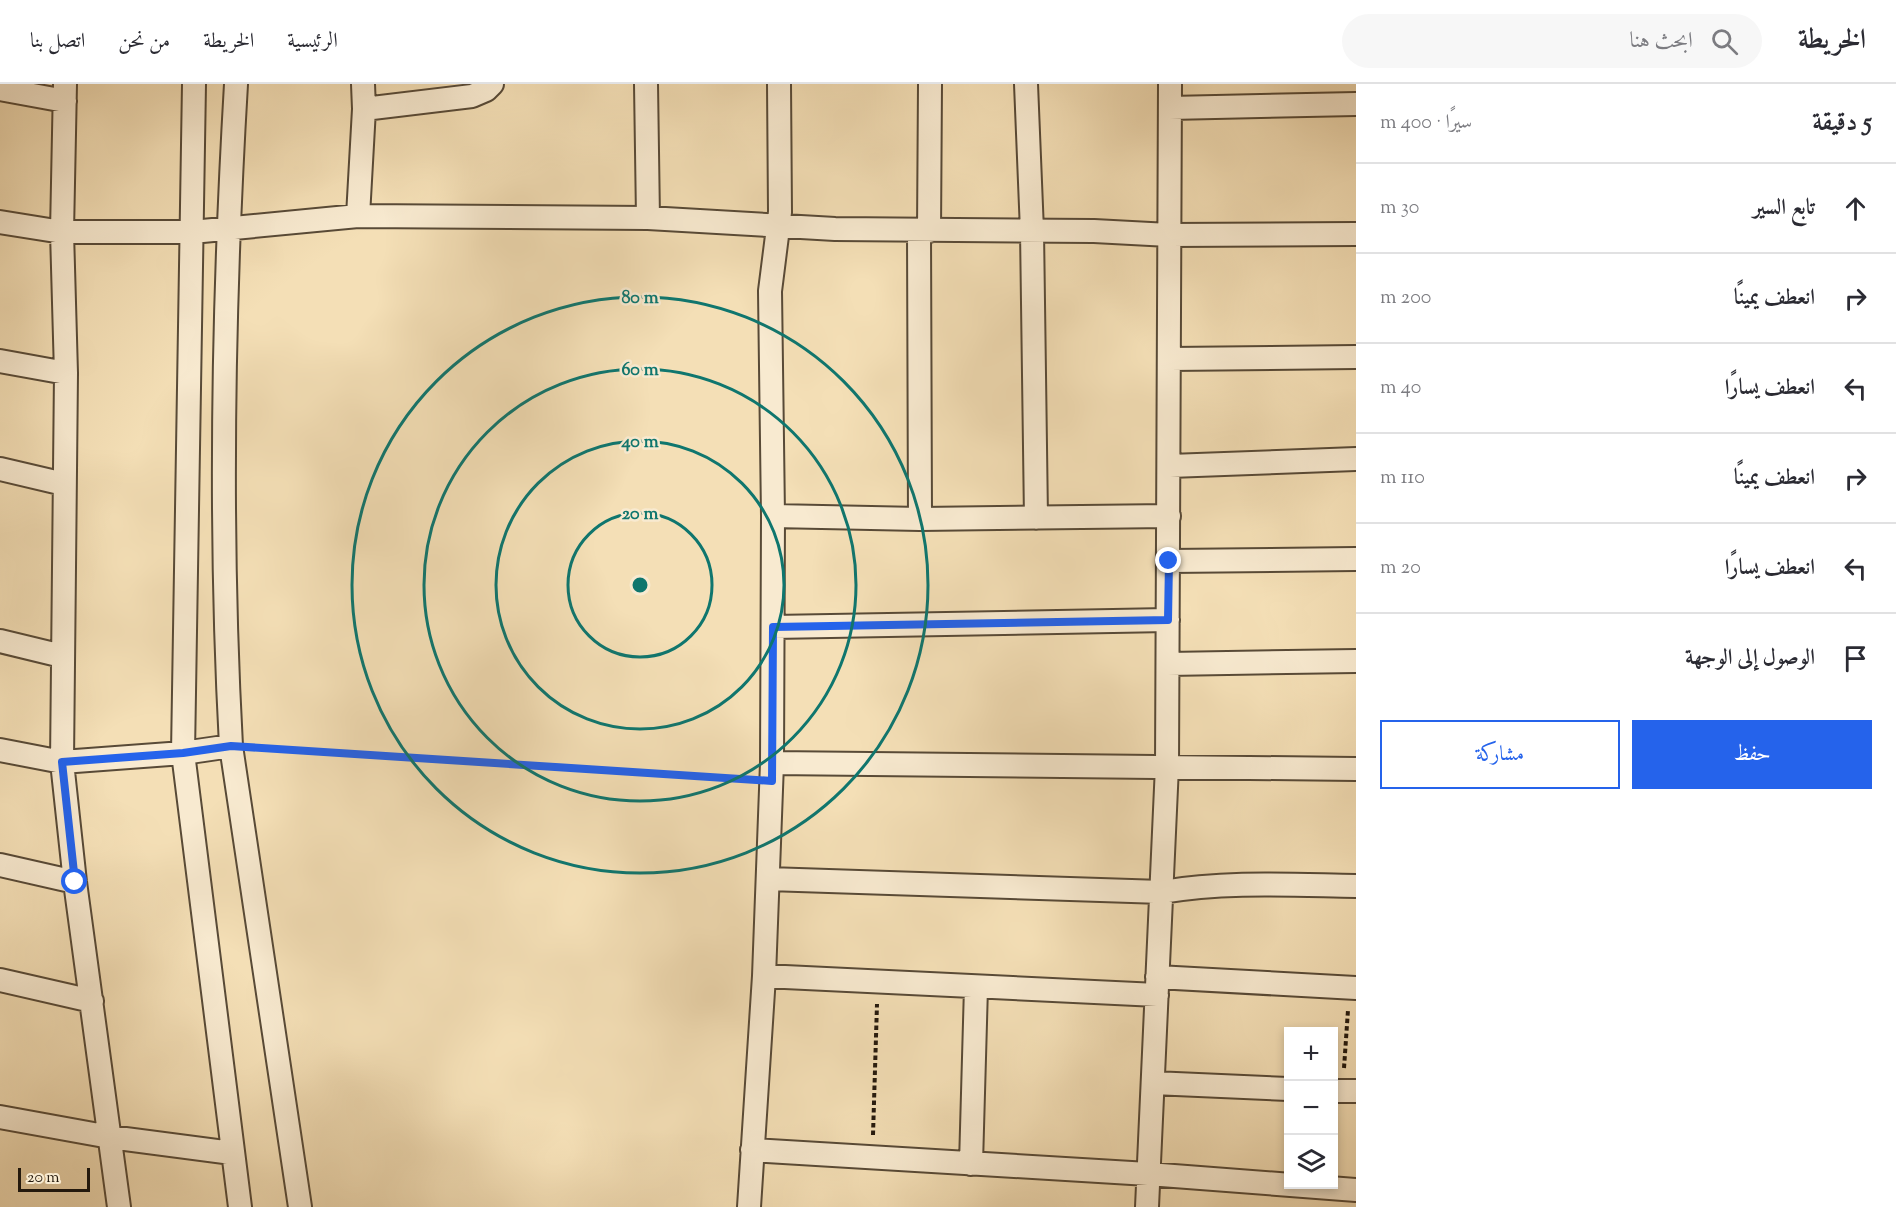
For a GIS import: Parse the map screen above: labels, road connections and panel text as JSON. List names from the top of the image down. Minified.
{"scale_bar":"20 m","page":{"header":"الخريطة","search":"ابحث هنا","nav":["الرئيسية","الخريطة","من نحن","اتصل بنا"],"heading":["5 دقيقة","سيرًا · 400 m"],"list":[["تابع السير","30 m"],["انعطف يمينًا","200 m"],["انعطف يسارًا","40 m"],["انعطف يمينًا","110 m"],["انعطف يسارًا","20 m"],"الوصول إلى الوجهة"],"buttons":["حفظ","مشاركة"],"map_buttons":["+","−"],"scale":"20 m"},"rings":["80 m","60 m","40 m","20 m"]}
